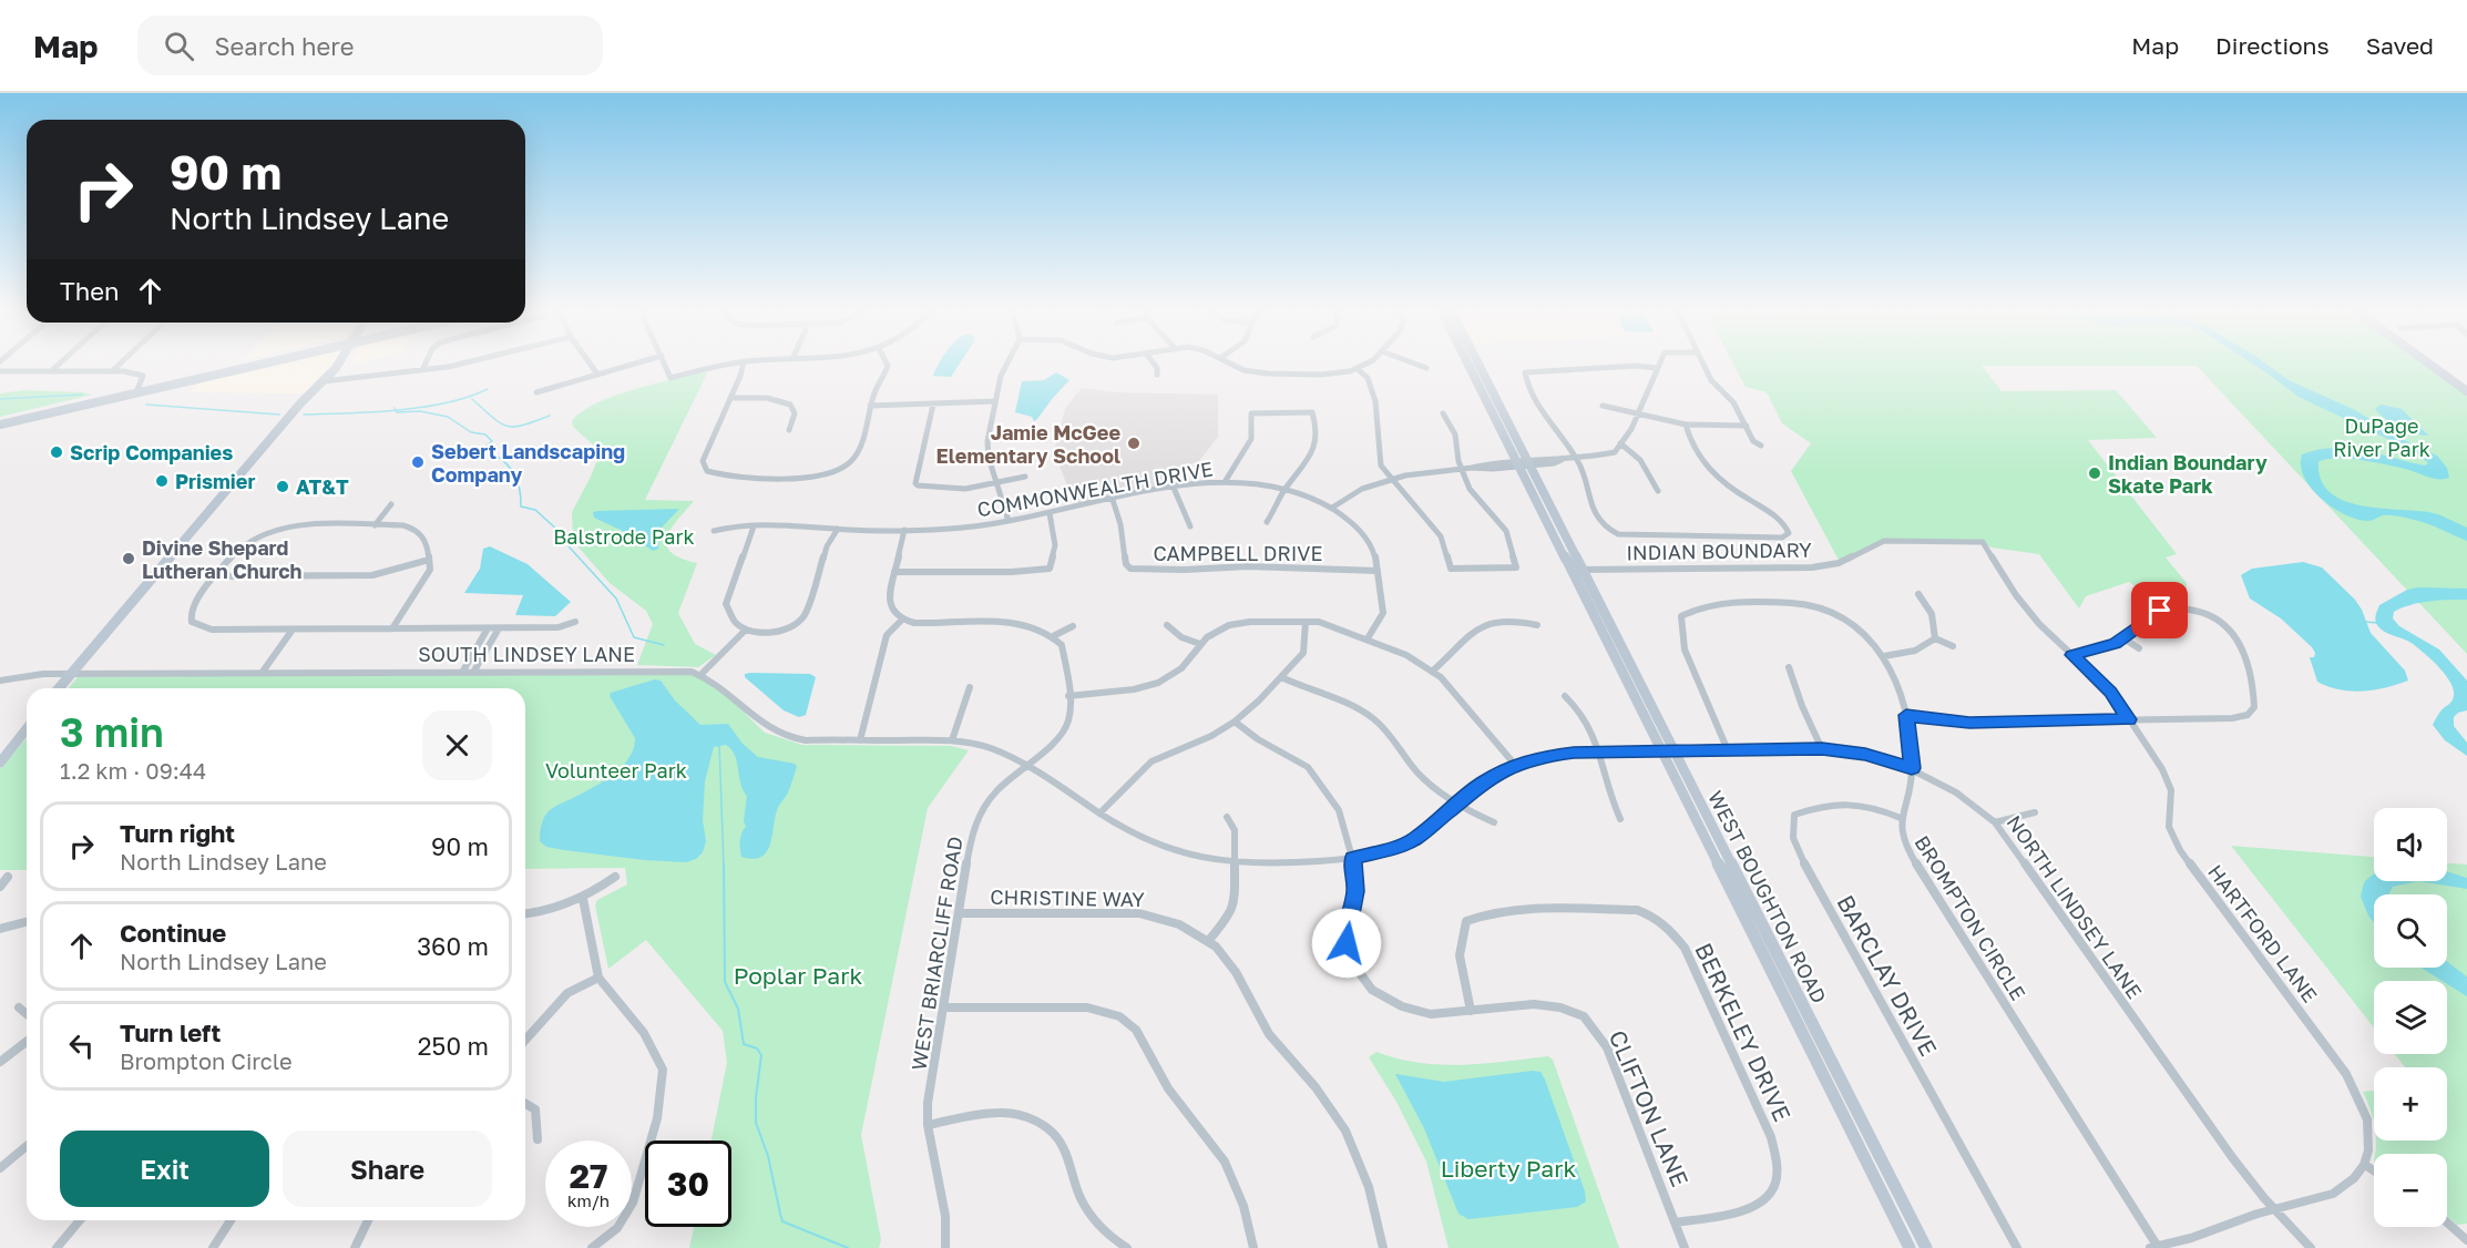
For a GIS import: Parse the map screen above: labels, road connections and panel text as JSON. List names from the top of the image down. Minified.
{"streets":{"main road":["WEST BOUGHTON ROAD"],"street":["COMMONWEALTH DRIVE","INDIAN BOUNDARY","CAMPBELL DRIVE","SOUTH LINDSEY LANE","CHRISTINE WAY","NORTH LINDSEY LANE","BROMPTON CIRCLE","HARTFORD LANE","WEST BRIARCLIFF ROAD","BARCLAY DRIVE","BERKELEY DRIVE","CLIFTON LANE"]},"crossings":[["COMMONWEALTH DRIVE","CAMPBELL DRIVE"],["INDIAN BOUNDARY","WEST BOUGHTON ROAD"],["INDIAN BOUNDARY","HARTFORD LANE"],["SOUTH LINDSEY LANE","WEST BRIARCLIFF ROAD"],["WEST BOUGHTON ROAD","NORTH LINDSEY LANE"],["CHRISTINE WAY","WEST BRIARCLIFF ROAD"],["NORTH LINDSEY LANE","BROMPTON CIRCLE"],["BROMPTON CIRCLE","BARCLAY DRIVE"],["BERKELEY DRIVE","CLIFTON LANE"]],"parks":["DuPage River Park","Balstrode Park","Volunteer Park","Poplar Park","Liberty Park"],"places":["Jamie McGee Elementary School","Scrip Companies","Sebert Landscaping Company","Indian Boundary Skate Park","Prismier","AT&T","Divine Shepard Lutheran Church"],"page":{"header":"Map","search":"Search here","nav":["Map","Directions","Saved"],"turn":["90 m","North Lindsey Lane"],"then":"Then","heading":["3 min","1.2 km · 09:44"],"list":[{"name":"Turn right","note":"North Lindsey Lane","value":"90 m"},{"name":"Continue","note":"North Lindsey Lane","value":"360 m"},{"name":"Turn left","note":"Brompton Circle","value":"250 m"}],"map_buttons":["+","−"],"buttons":["Exit","Share"],"speed":"27 km/h","limit":"30"}}
